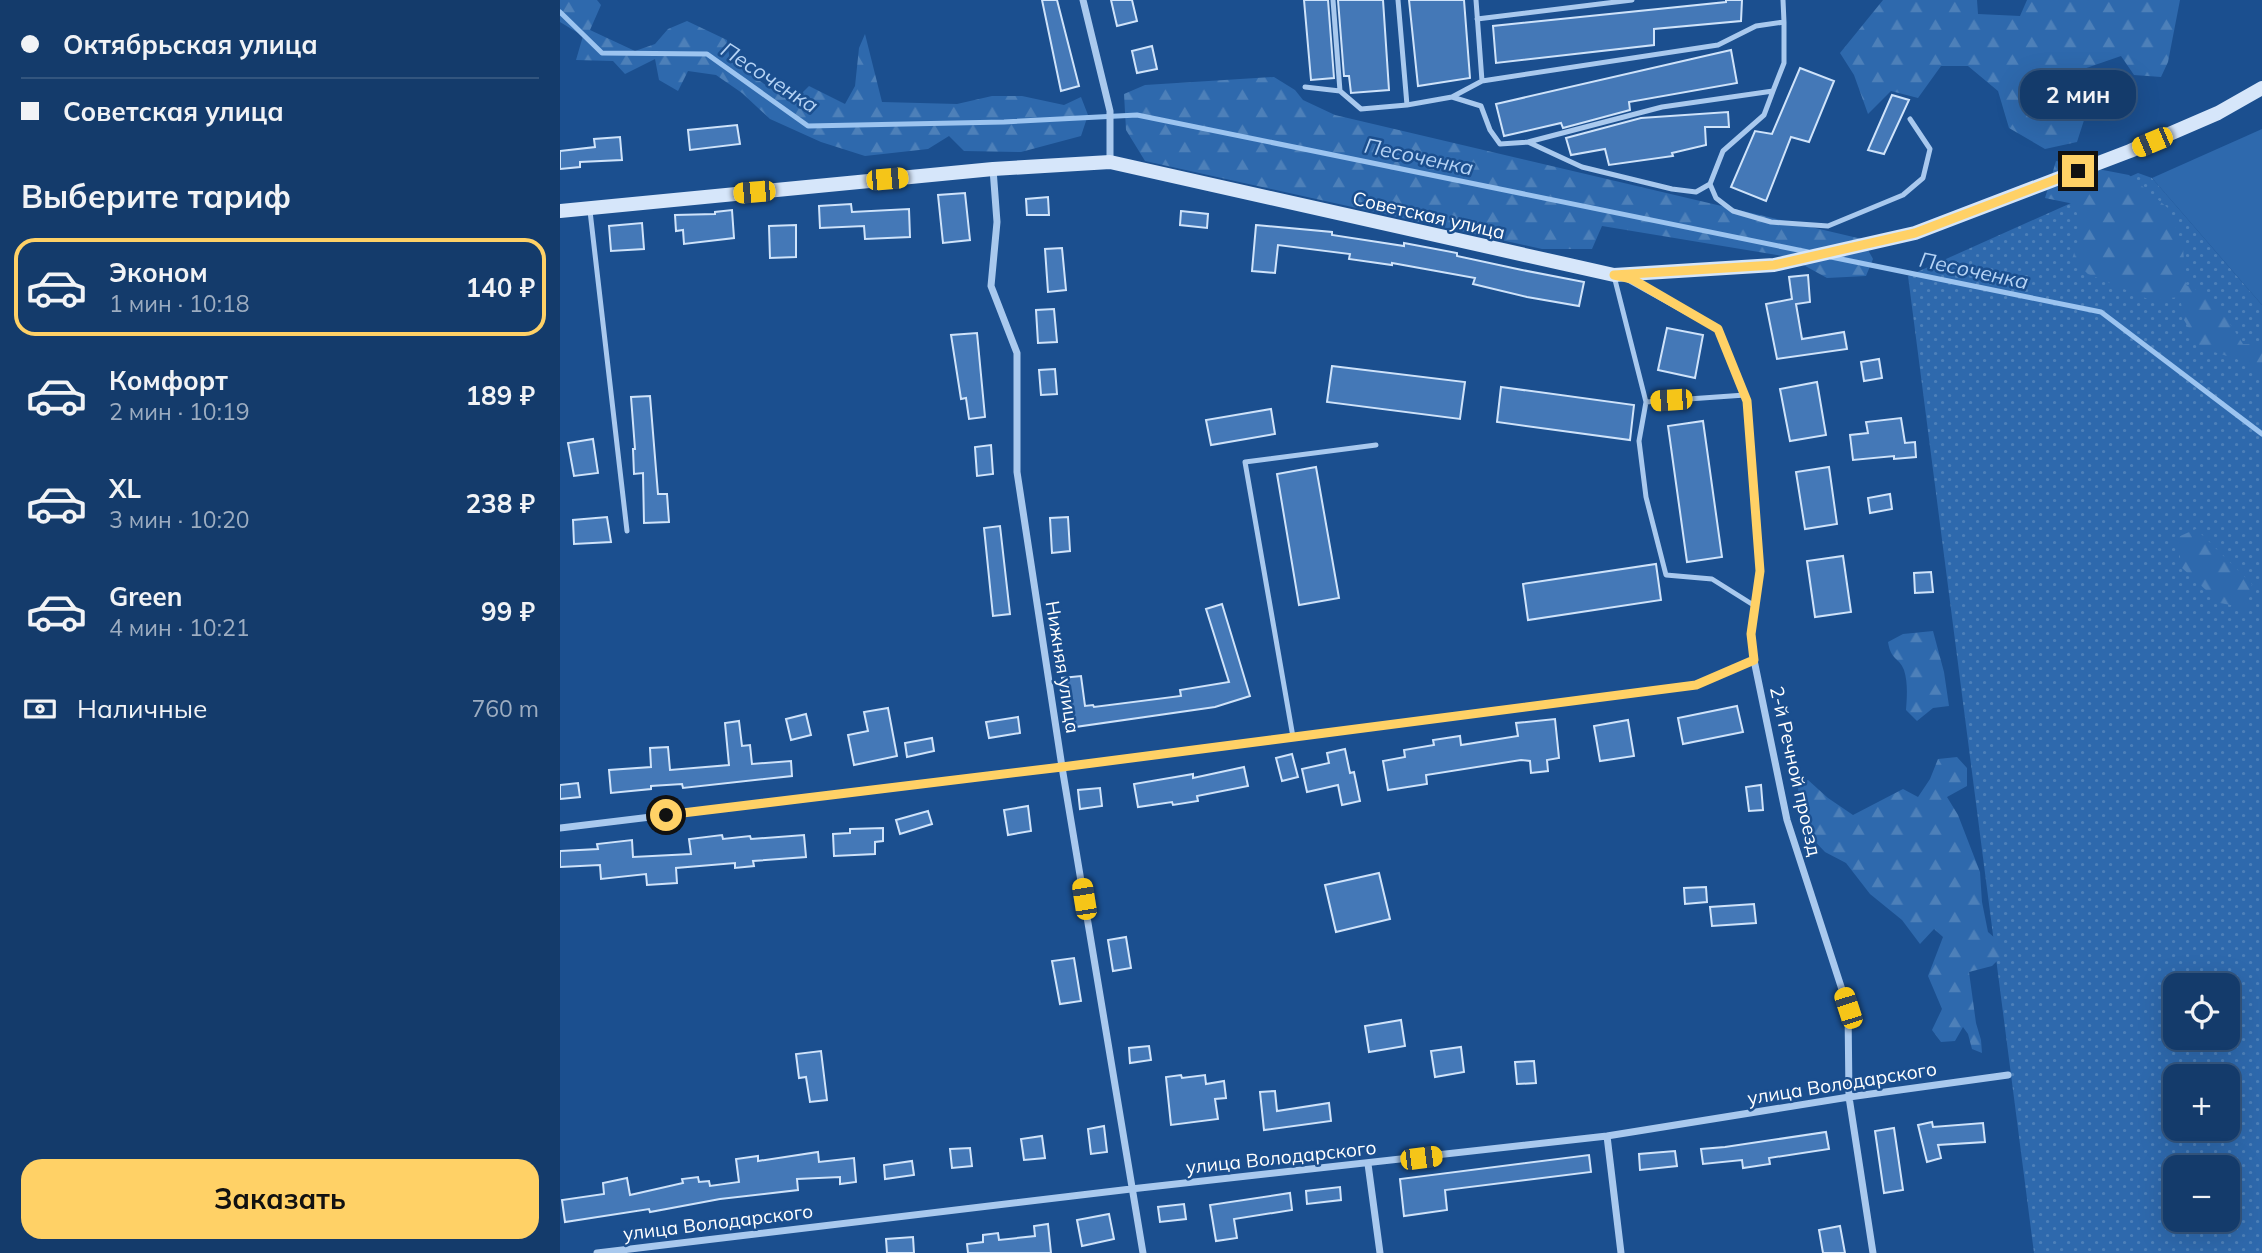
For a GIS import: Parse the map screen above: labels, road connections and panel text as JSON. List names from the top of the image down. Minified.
{"streets":{"street":["Советская улица","Нижняя улица","2-й Речной проезд","улица Володарского"]},"crossings":[["Советская улица","Нижняя улица"],["Советская улица","2-й Речной проезд"],["Нижняя улица","улица Володарского"],["2-й Речной проезд","улица Володарского"]],"water":["Песоченка"],"page":{"banner":["Октябрьская улица","Советская улица"],"bubble":"2 мин","heading":"Выберите тариф","list":[{"name":"Эконом","note":"1 мин · 10:18","value":"140 ₽"},{"name":"Комфорт","note":"2 мин · 10:19","value":"189 ₽"},{"name":"XL","note":"3 мин · 10:20","value":"238 ₽"},{"name":"Green","note":"4 мин · 10:21","value":"99 ₽"}],"pay":["Наличные","760 m"],"map_buttons":["+","−"],"buttons":"Заказать"}}
